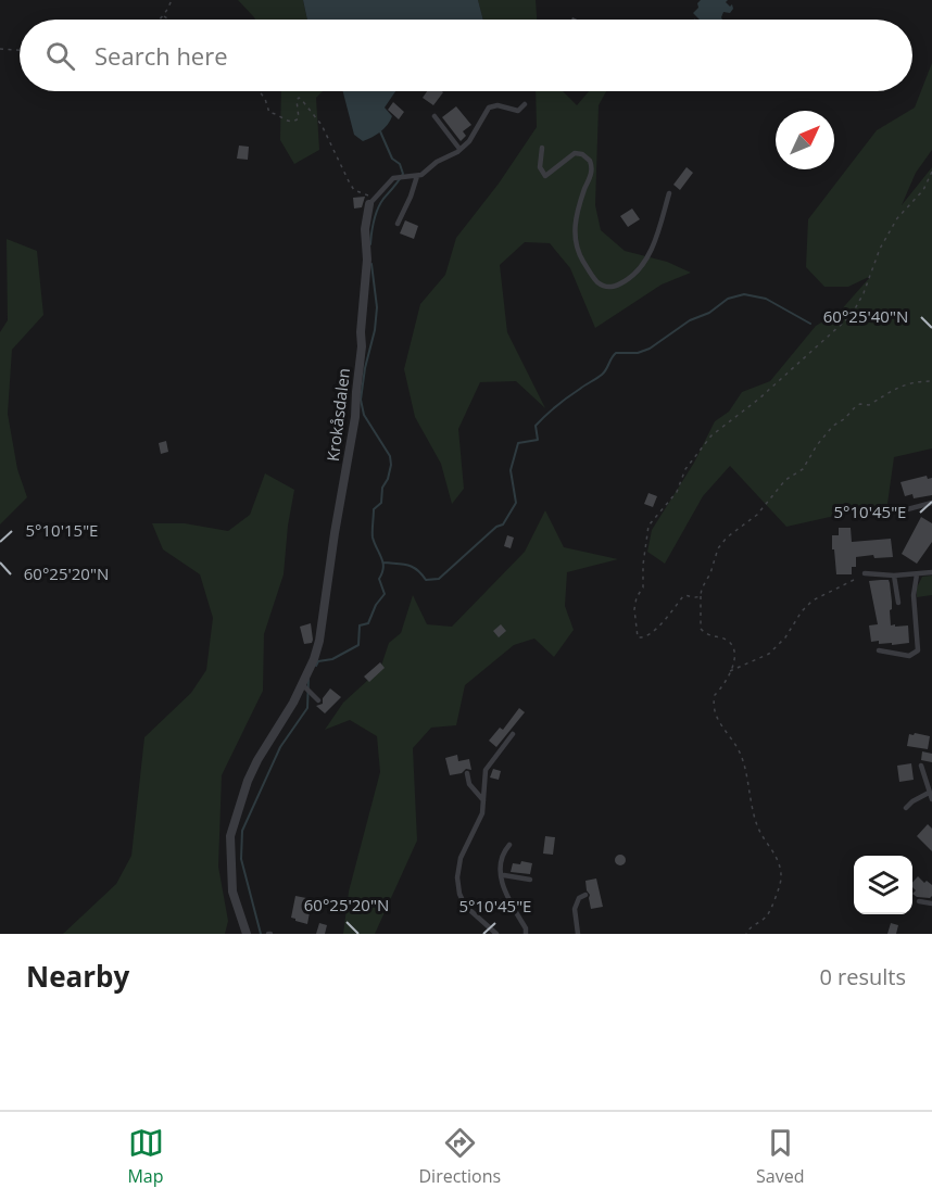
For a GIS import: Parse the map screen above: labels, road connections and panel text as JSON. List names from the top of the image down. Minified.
{"streets":{"street":["Krokåsdalen"]},"north":"top right","page":{"search":"Search here","heading":["Nearby","0 results"],"nav":["Map","Directions","Saved"]},"coordinates":["60°25'40\"N","5°10'45\"E","5°10'15\"E","60°25'20\"N"]}
